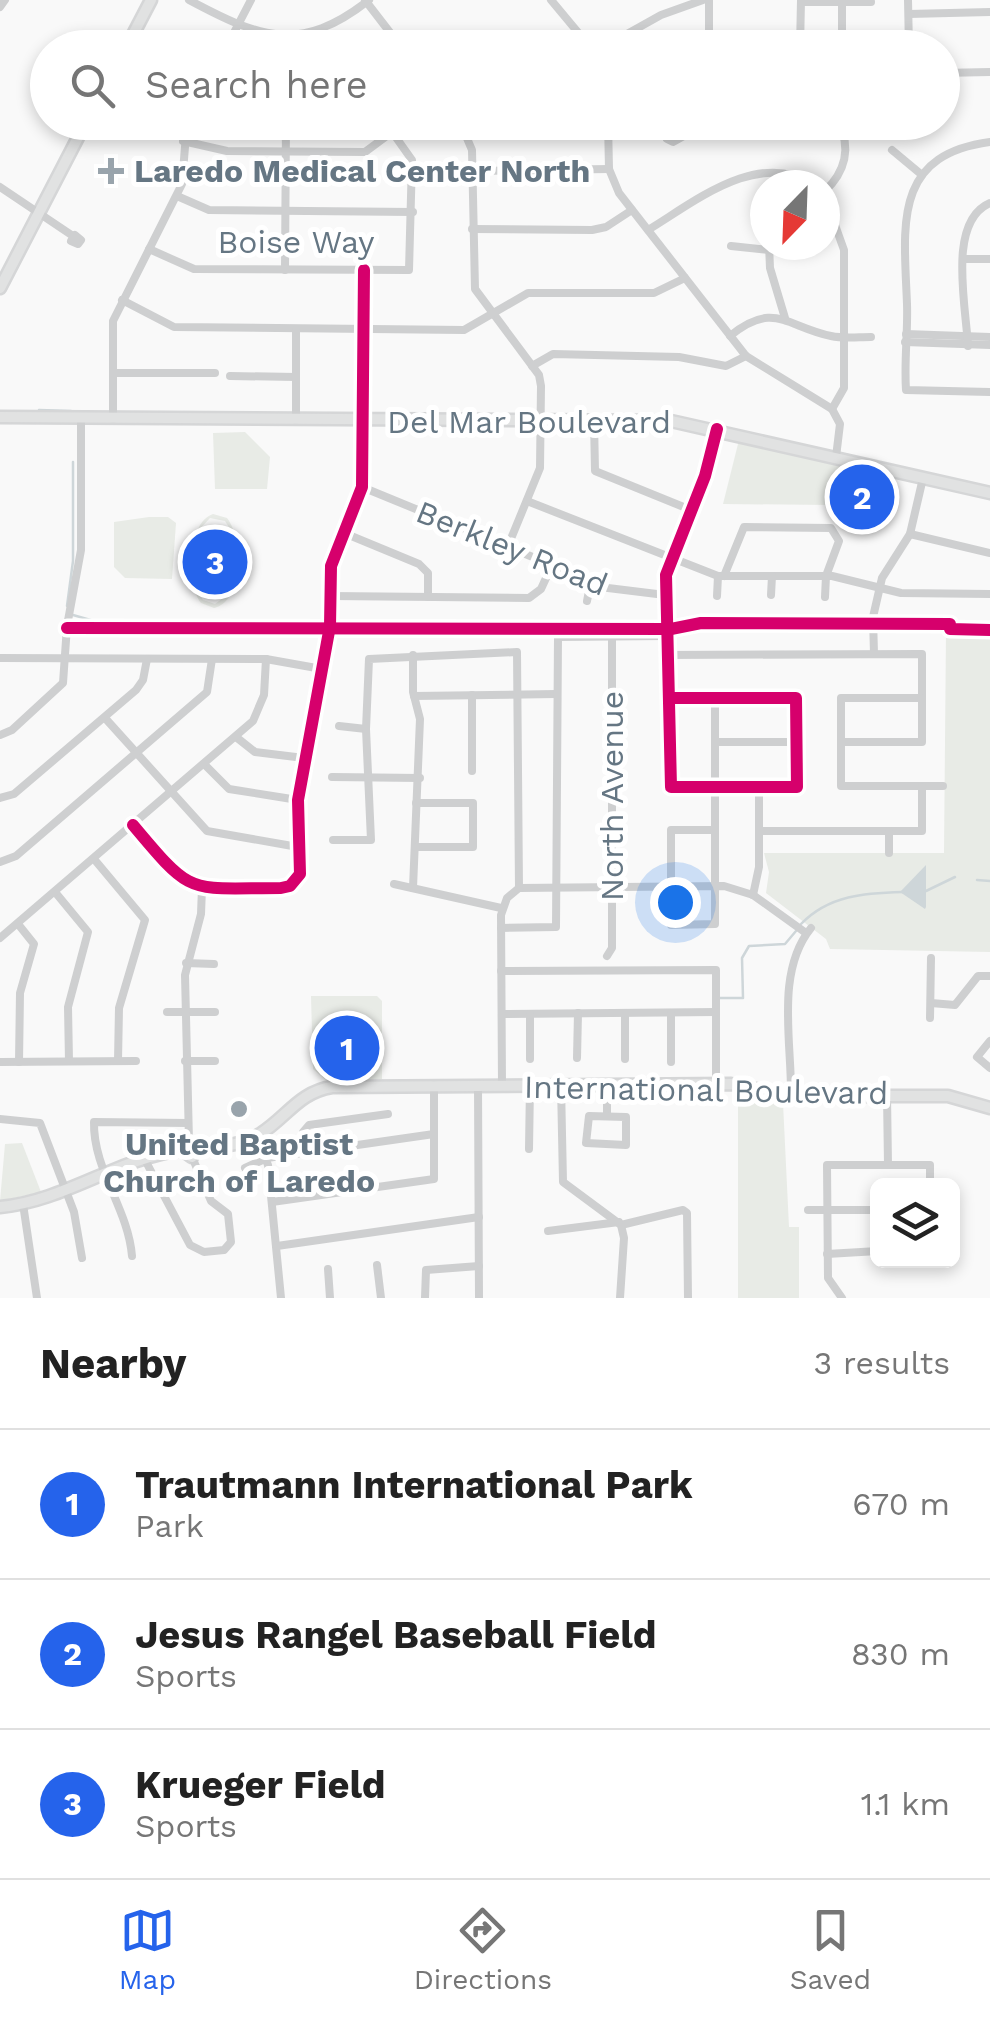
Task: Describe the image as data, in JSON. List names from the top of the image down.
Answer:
{
  "streets": {
    "main road": ["Del Mar Boulevard", "International Boulevard"],
    "street": ["Boise Way", "Berkley Road", "North Avenue"]
  },
  "places": {
    "health": ["Laredo Medical Center North"],
    "other": ["United Baptist Church of Laredo"]
  },
  "north": "bottom left",
  "page": {
    "search": "Search here",
    "pins": ["2", "3", "1"],
    "heading": ["Nearby", "3 results"],
    "list": [
      {
        "mark": "1",
        "name": "Trautmann International Park",
        "note": "Park",
        "value": "670 m"
      },
      {
        "mark": "2",
        "name": "Jesus Rangel Baseball Field",
        "note": "Sports",
        "value": "830 m"
      },
      {
        "mark": "3",
        "name": "Krueger Field",
        "note": "Sports",
        "value": "1.1 km"
      }
    ],
    "nav": ["Map", "Directions", "Saved"]
  }
}
